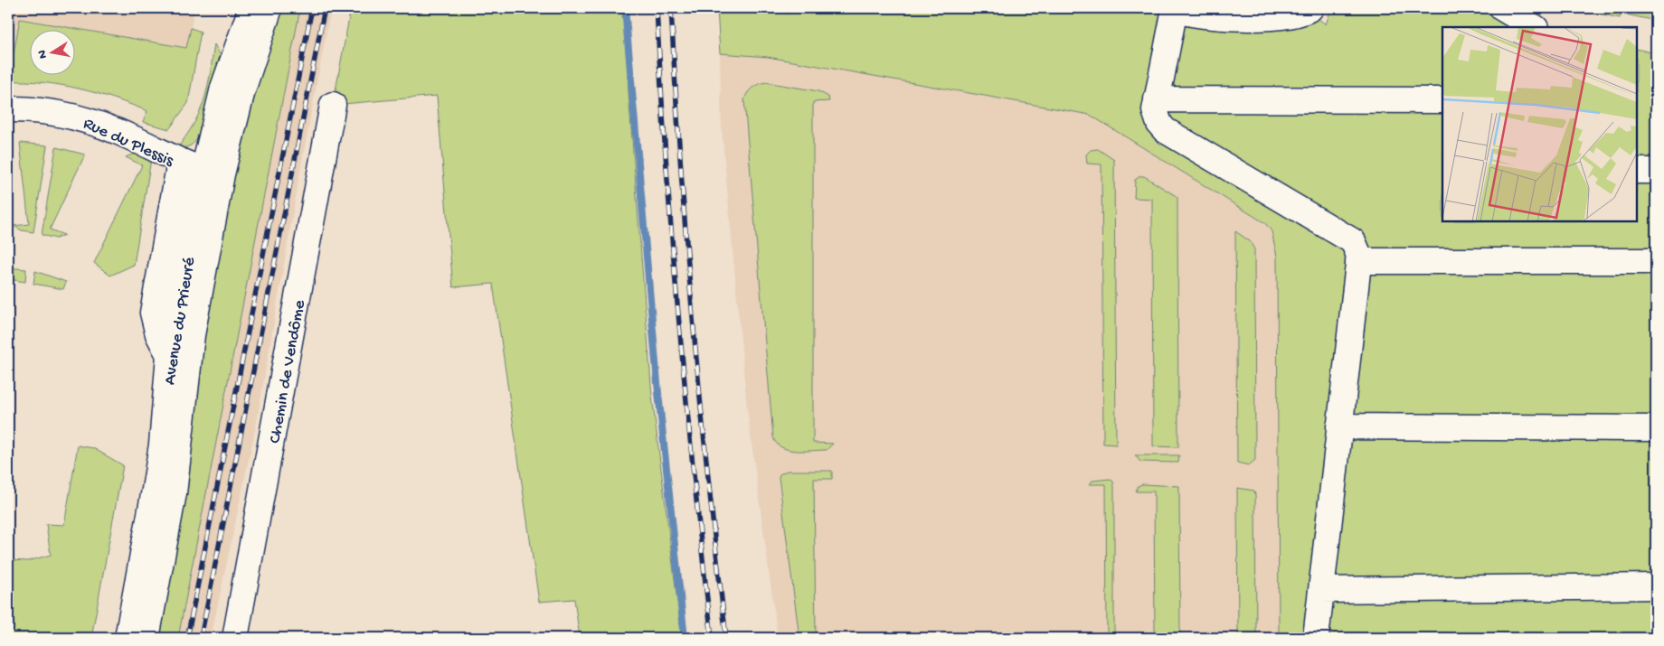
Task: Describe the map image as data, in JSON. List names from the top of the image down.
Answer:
{
  "streets": {
    "street": ["Rue du Plessis", "Avenue du Prieuré", "Chemin de Vendôme"]
  },
  "crossings": [
    ["Rue du Plessis", "Avenue du Prieuré"]
  ],
  "north": "left"
}
